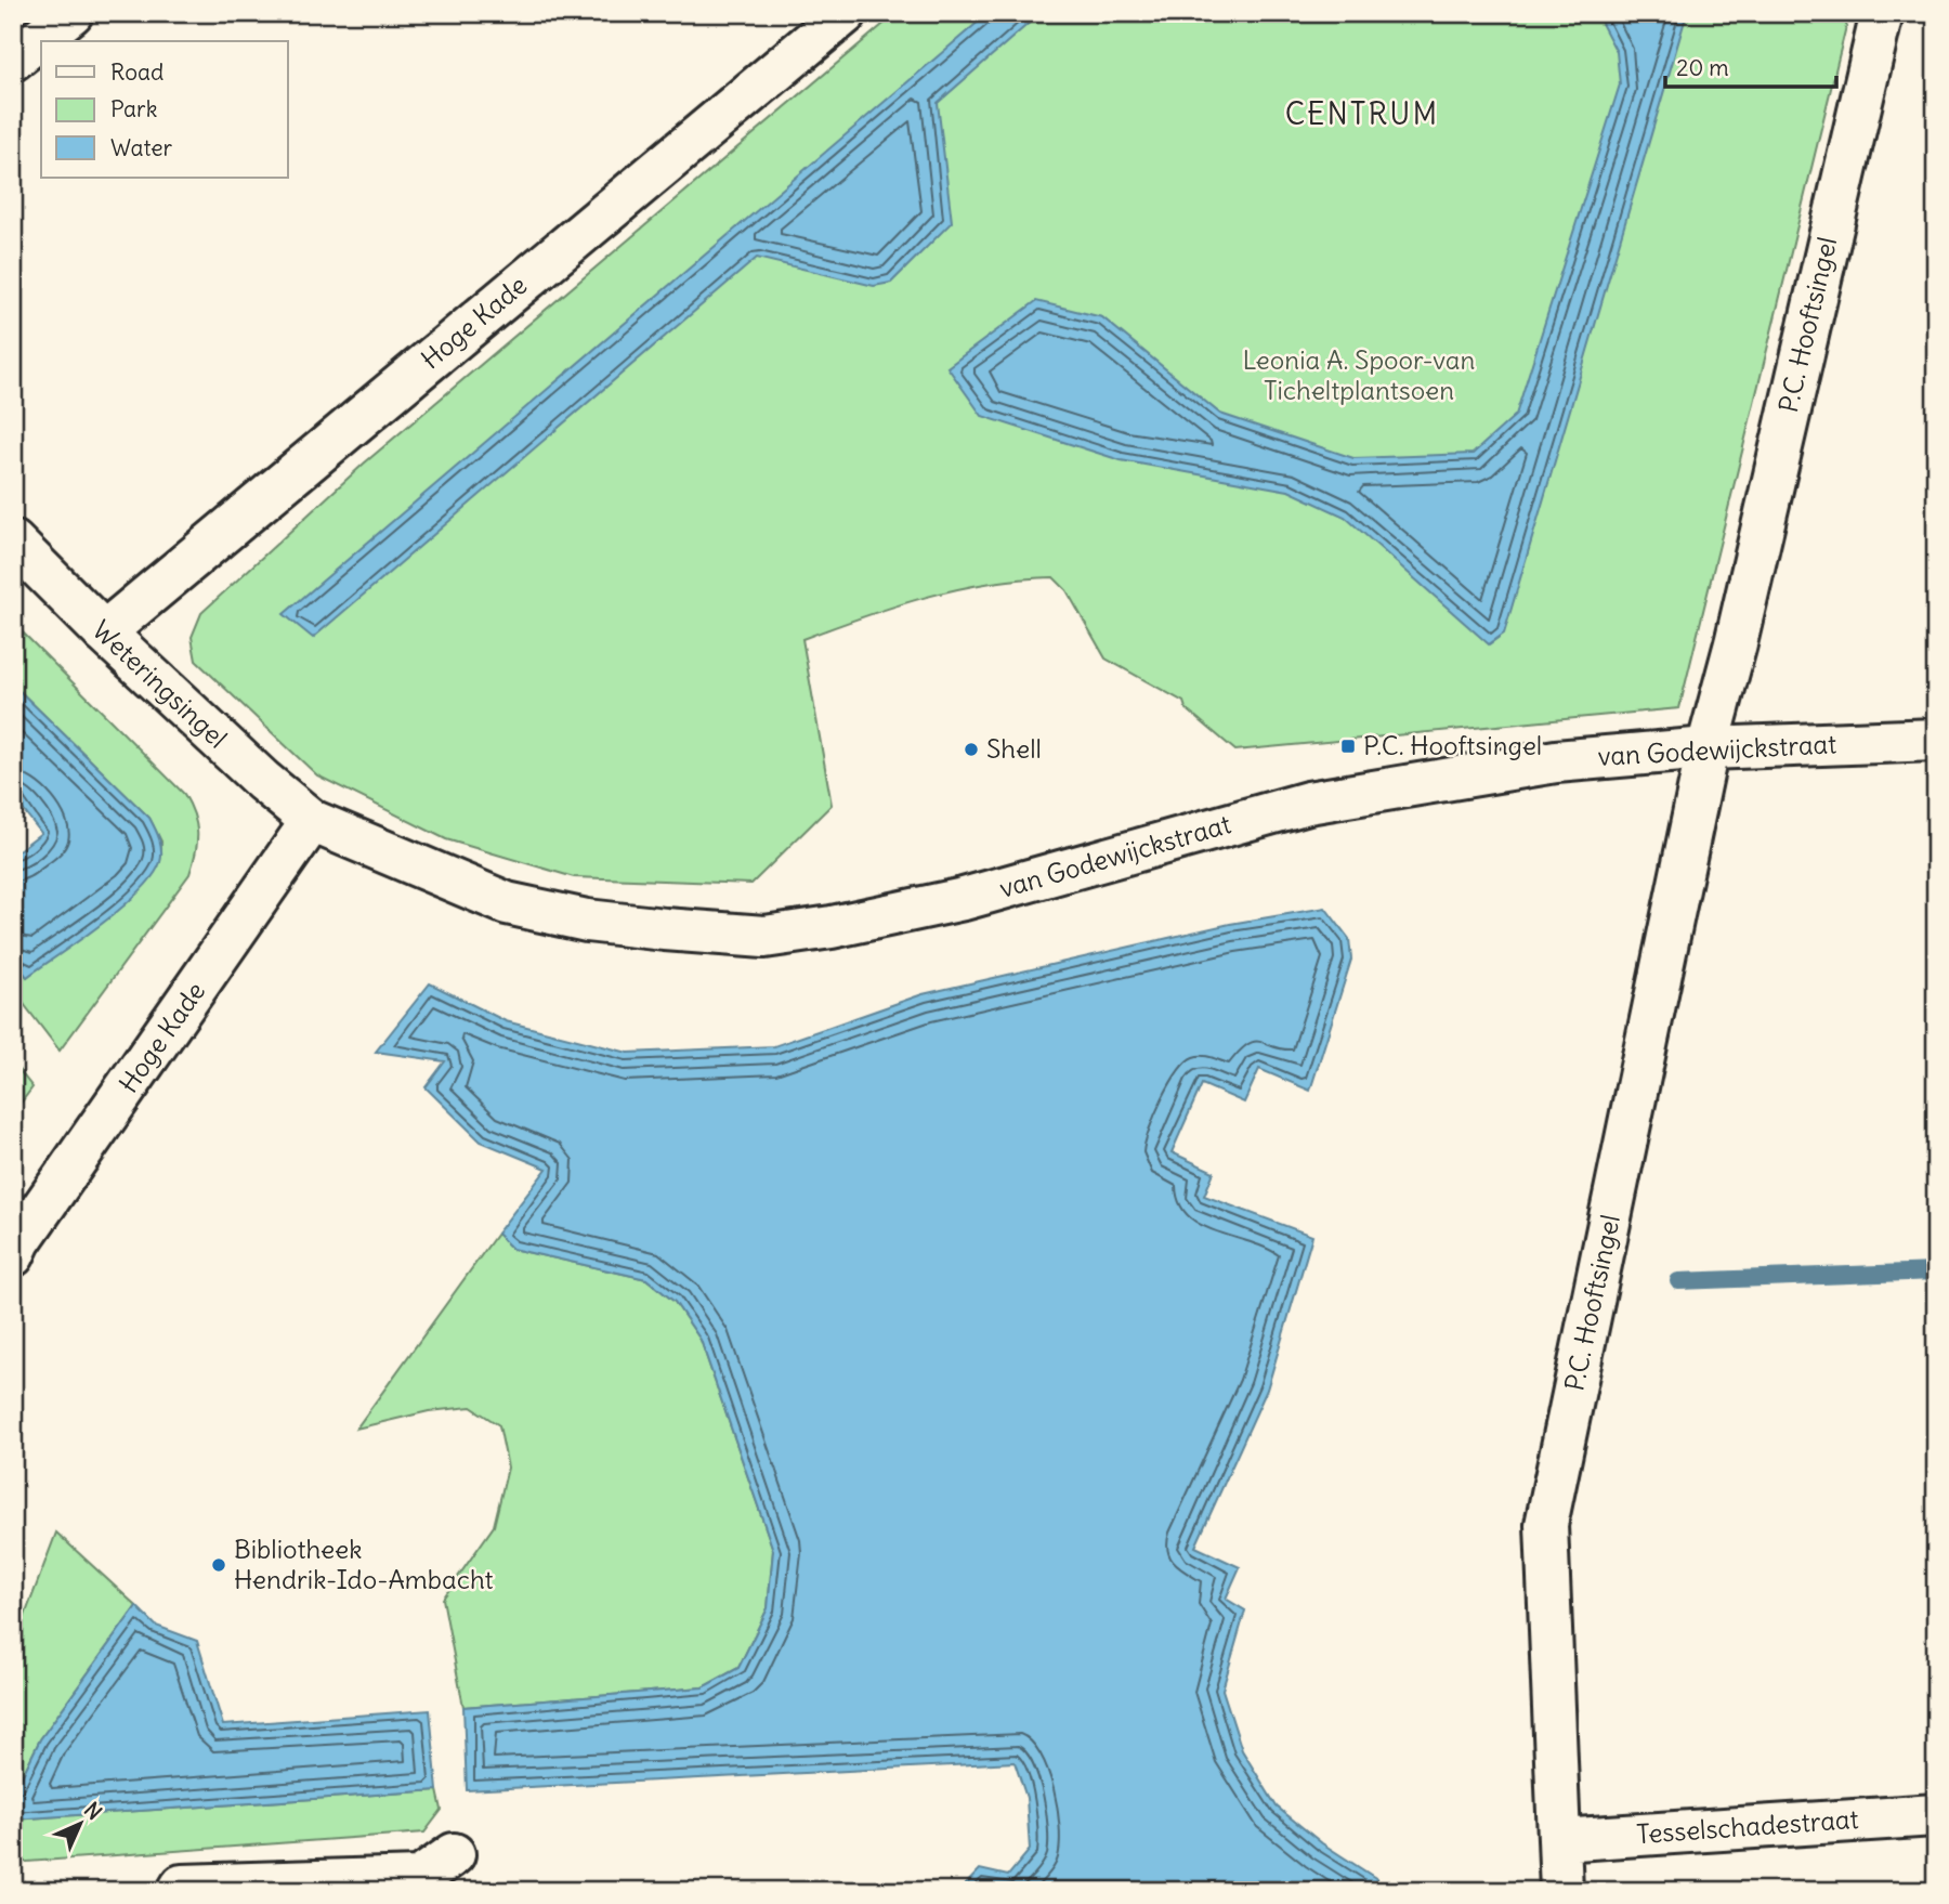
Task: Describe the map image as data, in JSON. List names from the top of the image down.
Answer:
{
  "streets": {
    "street": [
      "Hoge Kade",
      "P.C. Hooftsingel",
      "Weteringsingel",
      "van Godewijckstraat",
      "Tesselschadestraat"
    ]
  },
  "crossings": [
    ["Hoge Kade", "Weteringsingel"],
    ["Hoge Kade", "van Godewijckstraat"],
    ["P.C. Hooftsingel", "van Godewijckstraat"],
    ["P.C. Hooftsingel", "Tesselschadestraat"],
    ["Weteringsingel", "van Godewijckstraat"]
  ],
  "districts": ["CENTRUM"],
  "parks": ["Leonia A. Spoor-van Ticheltplantsoen"],
  "places": {
    "transit": ["P.C. Hooftsingel"],
    "other": ["Shell", "Bibliotheek Hendrik-Ido-Ambacht"]
  },
  "legend": ["Road", "Park", "Water"],
  "scale_bar": "20 m",
  "north": "top right"
}
